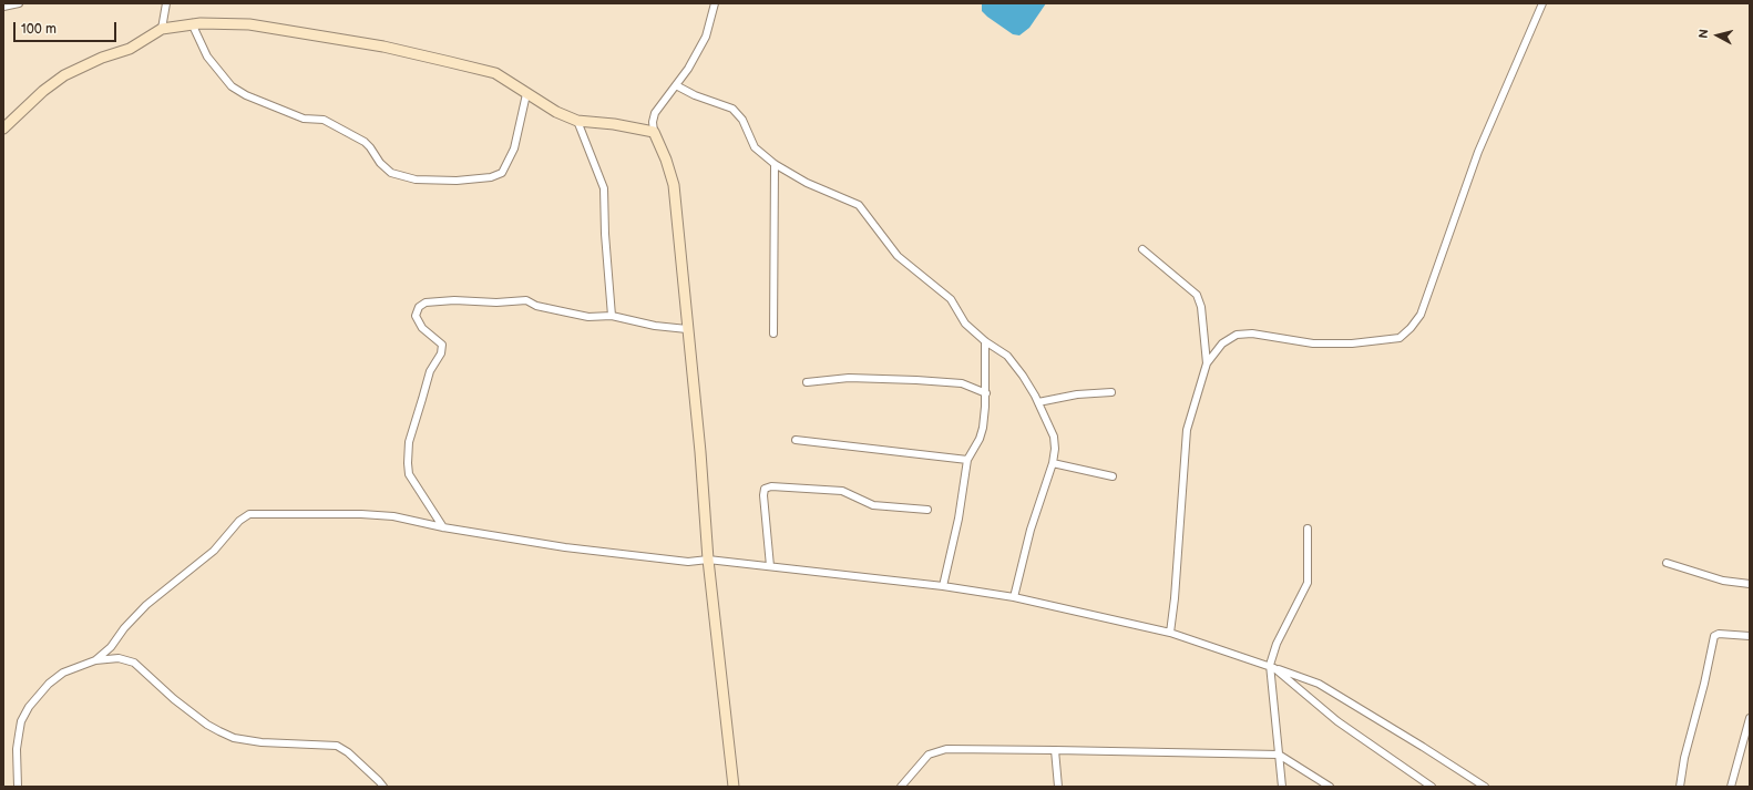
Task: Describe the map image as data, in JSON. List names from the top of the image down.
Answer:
{
  "scale_bar": "100 m",
  "north": "left"
}
